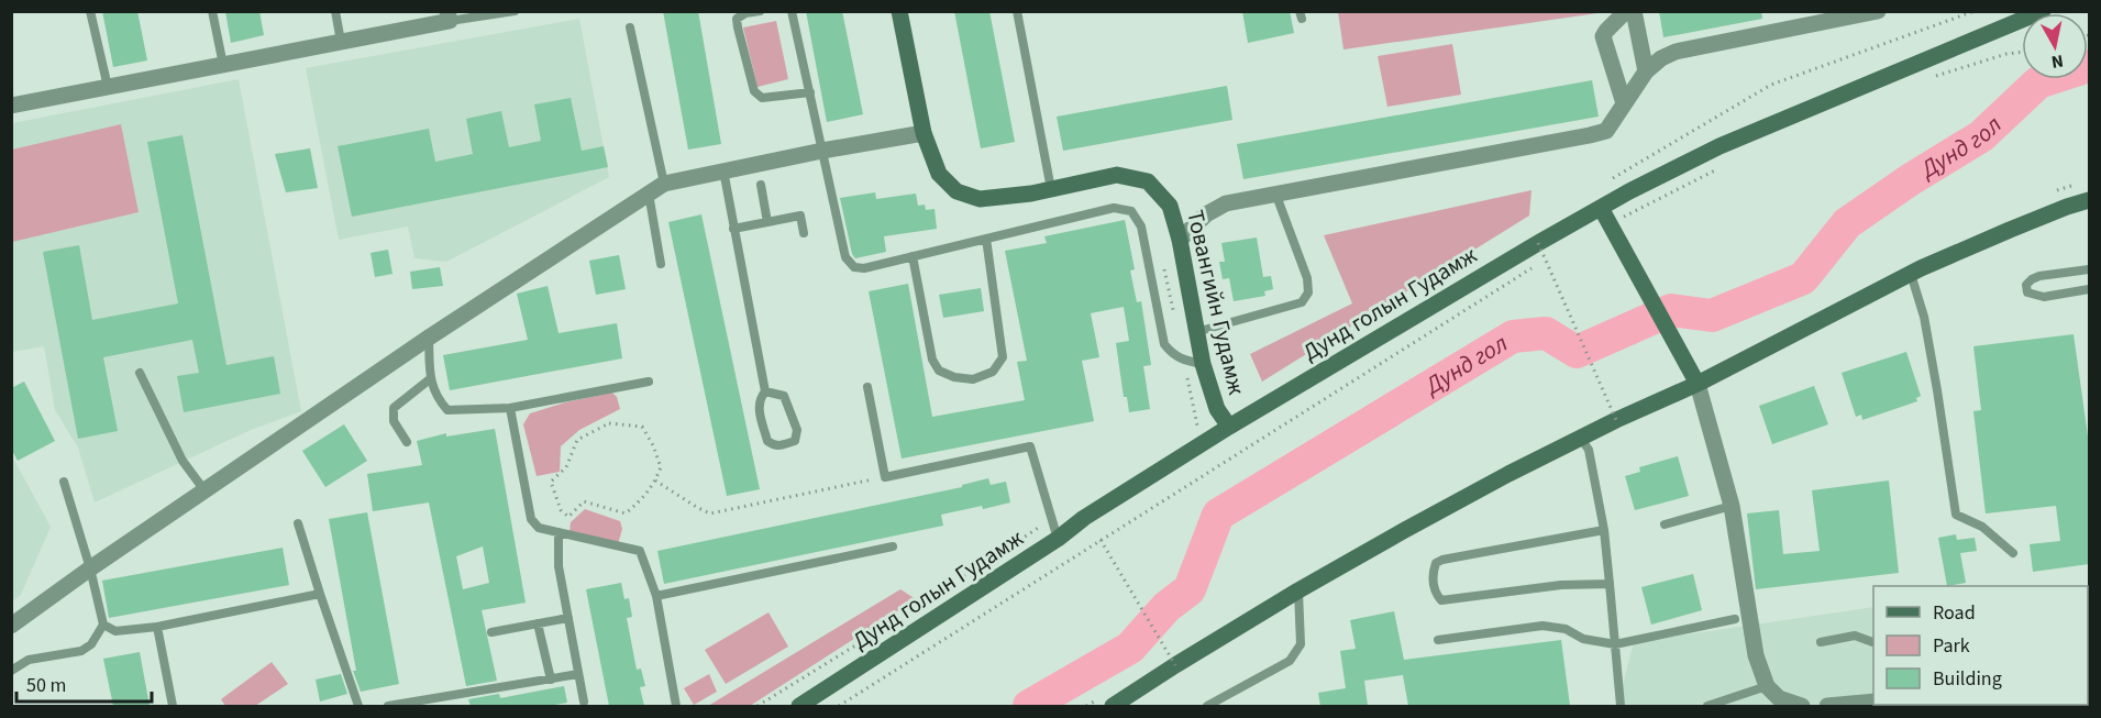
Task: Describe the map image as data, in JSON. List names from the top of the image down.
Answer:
{
  "streets": {
    "street": ["Товангийн Гудамж", "Дунд голын Гудамж"]
  },
  "crossings": [
    ["Товангийн Гудамж", "Дунд голын Гудамж"]
  ],
  "water": ["Дунд гол"],
  "legend": ["Road", "Park", "Building"],
  "scale_bar": "50 m",
  "north": "bottom"
}
